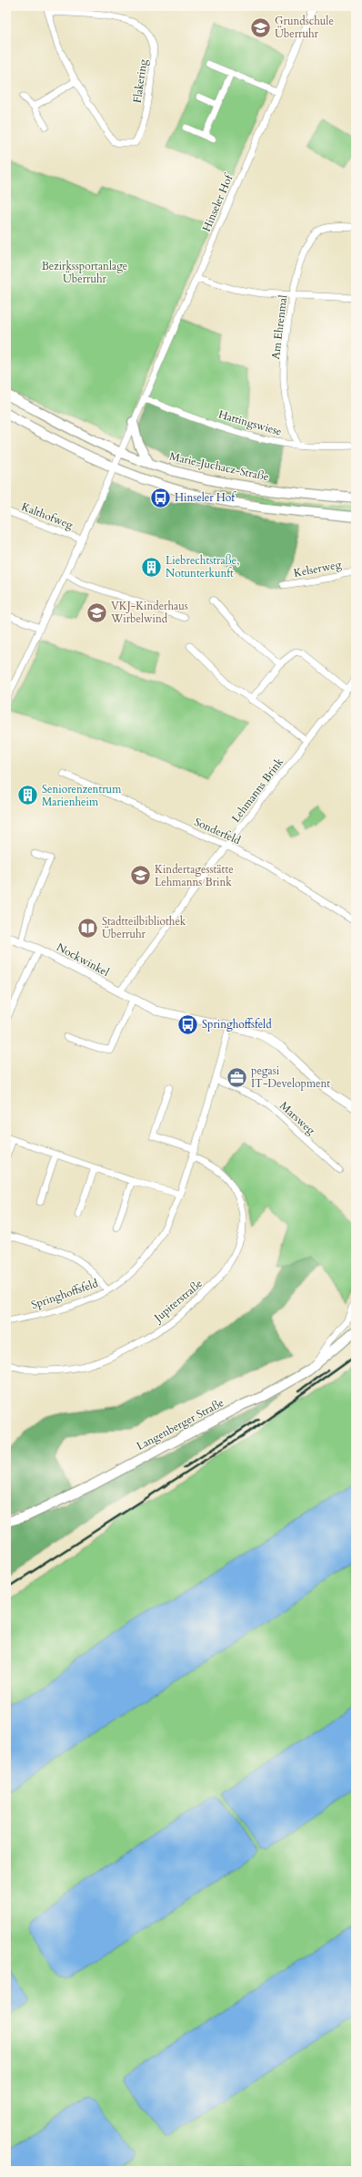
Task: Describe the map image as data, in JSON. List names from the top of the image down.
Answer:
{
  "streets": {
    "main road": ["Marie-Juchacz-Straße", "Langenberger Straße"],
    "street": [
      "Flakering",
      "Hinseler Hof",
      "Am Ehrenmal",
      "Hattingswiese",
      "Kalthofweg",
      "Kelserweg",
      "Lehmanns Brink",
      "Sonderfeld",
      "Nockwinkel",
      "Marsweg",
      "Springhoffsfeld",
      "Jupiterstraße"
    ]
  },
  "crossings": [
    ["Hinseler Hof", "Hattingswiese"],
    ["Hinseler Hof", "Marie-Juchacz-Straße"],
    ["Hinseler Hof", "Kalthofweg"],
    ["Am Ehrenmal", "Hattingswiese"],
    ["Lehmanns Brink", "Sonderfeld"],
    ["Lehmanns Brink", "Nockwinkel"],
    ["Nockwinkel", "Springhoffsfeld"],
    ["Marsweg", "Springhoffsfeld"],
    ["Springhoffsfeld", "Jupiterstraße"]
  ],
  "parks": ["Bezirkssportanlage Überruhr"],
  "places": {
    "school or university": ["Grundschule Überruhr", "VKJ-Kinderhaus Wirbelwind", "Kindertagesstätte Lehmanns Brink"],
    "bus stop": ["Hinseler Hof", "Springhoffsfeld"],
    "building": ["Liebrechtstraße, Notunterkunft", "Seniorenzentrum Marienheim"],
    "library": ["Stadtteilbibliothek Überruhr"],
    "office": ["pegasi IT-Development"]
  }
}
